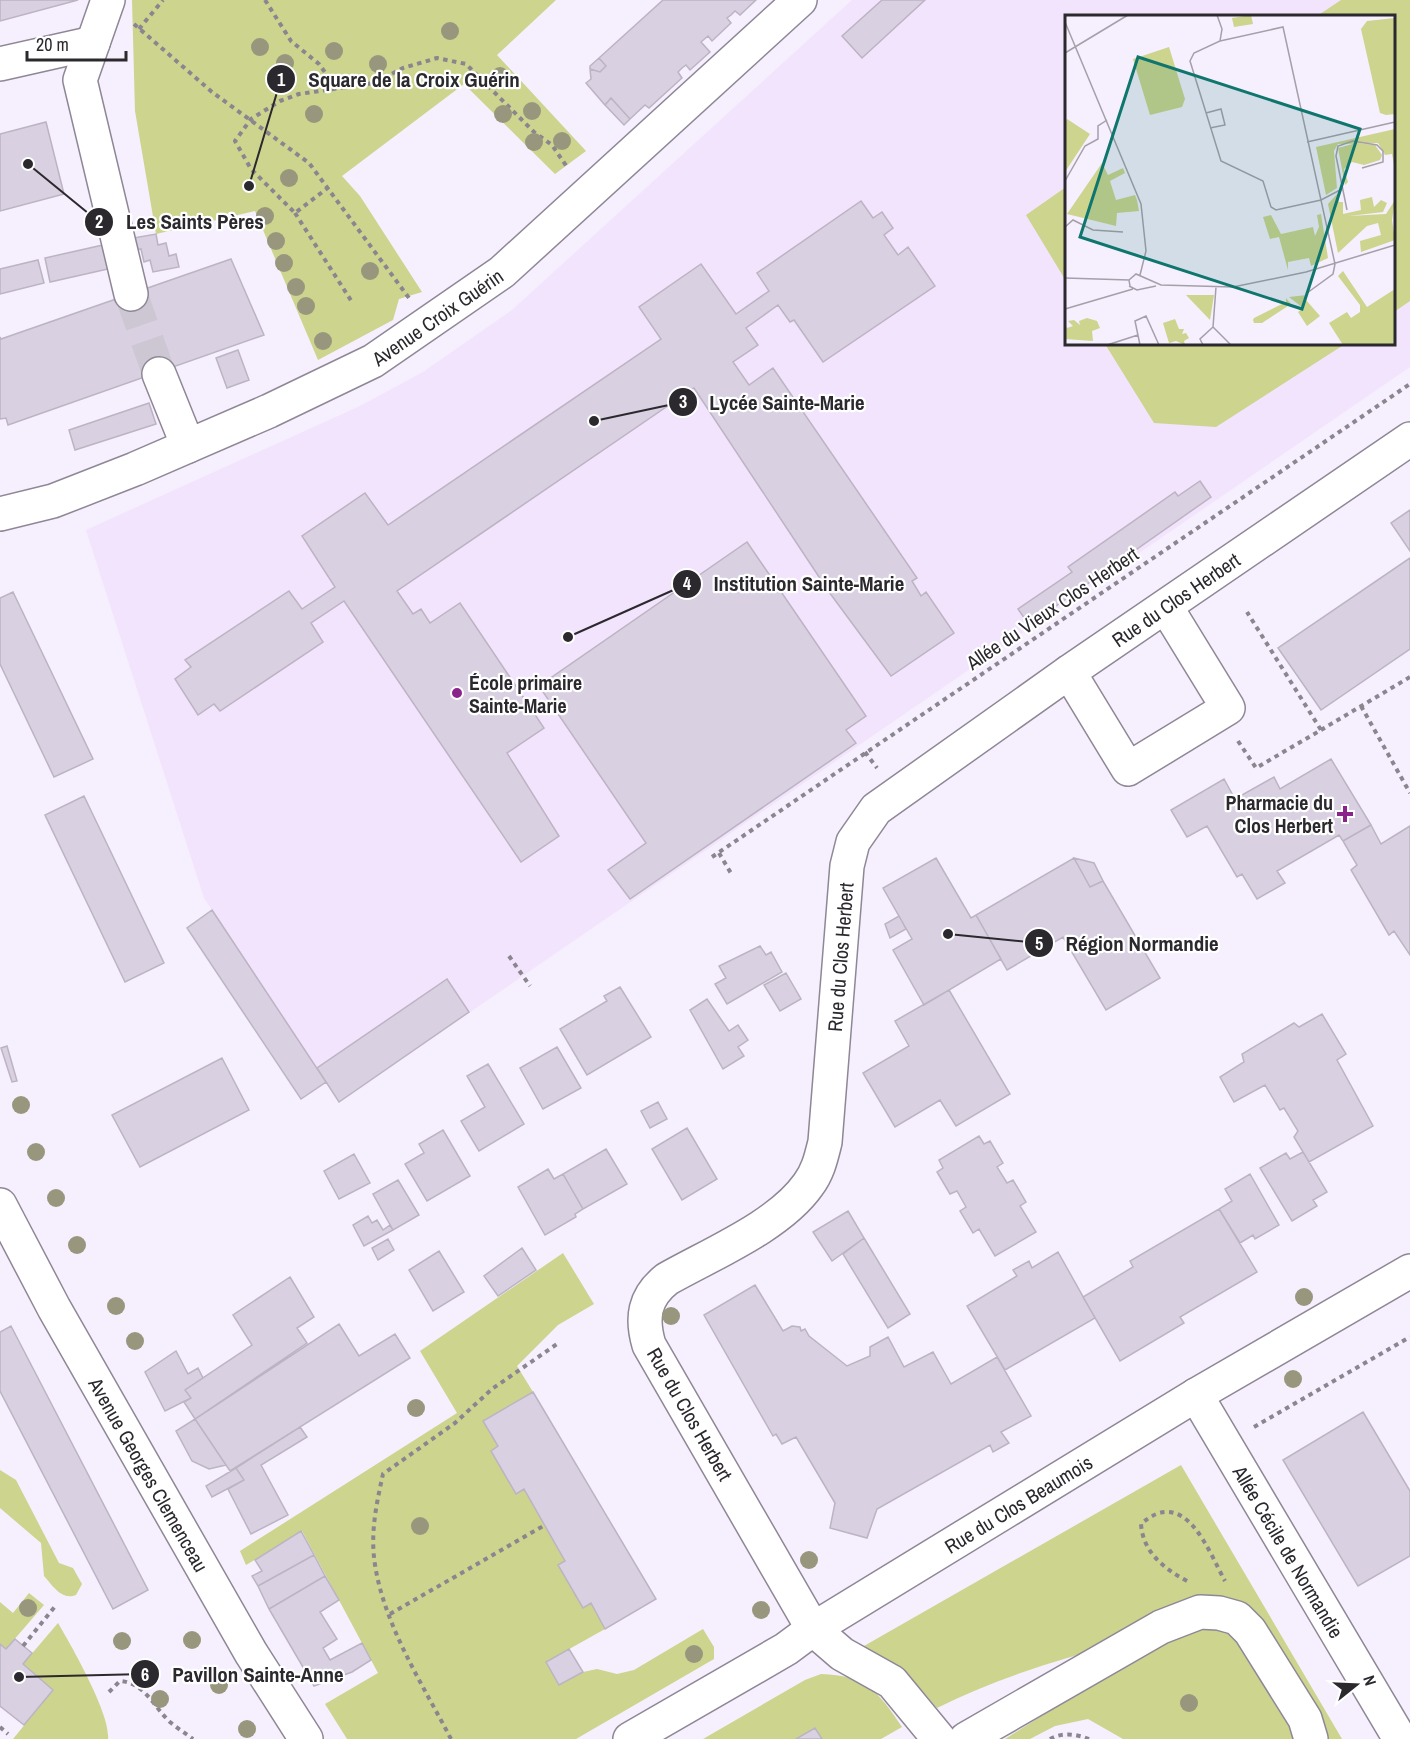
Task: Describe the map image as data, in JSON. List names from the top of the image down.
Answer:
{
  "streets": {
    "street": [
      "Avenue Croix Guérin",
      "Rue du Clos Herbert",
      "Avenue Georges Clemenceau",
      "Rue du Clos Beaumois",
      "Allée Cécile de Normandie"
    ],
    "path": ["Allée du Vieux Clos Herbert"]
  },
  "crossings": [
    ["Rue du Clos Herbert", "Rue du Clos Beaumois"],
    ["Rue du Clos Beaumois", "Allée Cécile de Normandie"]
  ],
  "places": {
    "other": [
      "Les Saints Pères",
      "Square de la Croix Guérin",
      "Lycée Sainte-Marie",
      "Institution Sainte-Marie",
      "École primaire Sainte-Marie",
      "Région Normandie",
      "Pavillon Sainte-Anne"
    ],
    "health": ["Pharmacie du Clos Herbert"]
  },
  "scale_bar": "20 m",
  "north": "right"
}
